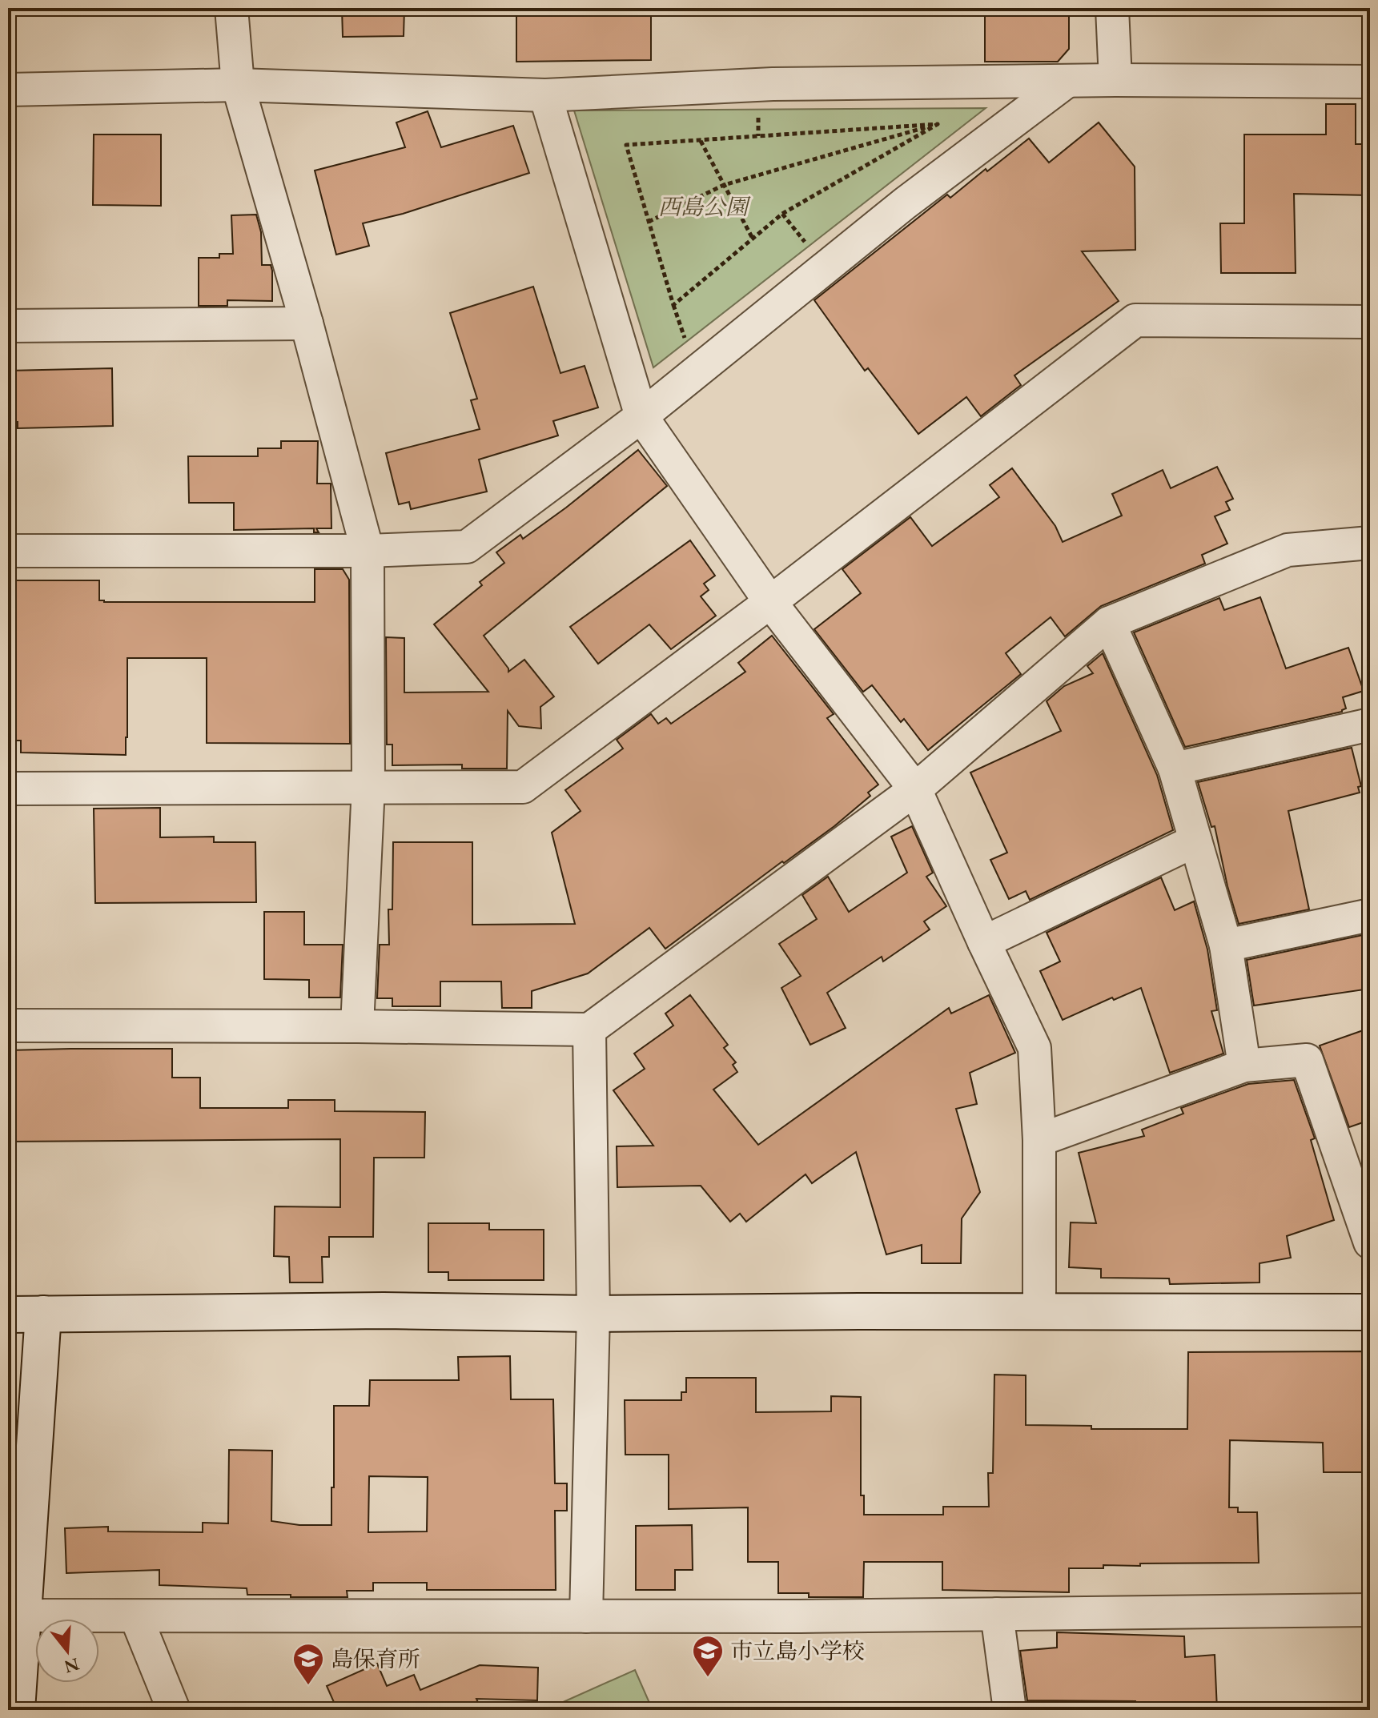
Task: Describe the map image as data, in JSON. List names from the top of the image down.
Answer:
{
  "parks": ["西島公園"],
  "places": {
    "school or university": ["市立島小学校", "島保育所"]
  },
  "north": "bottom"
}
